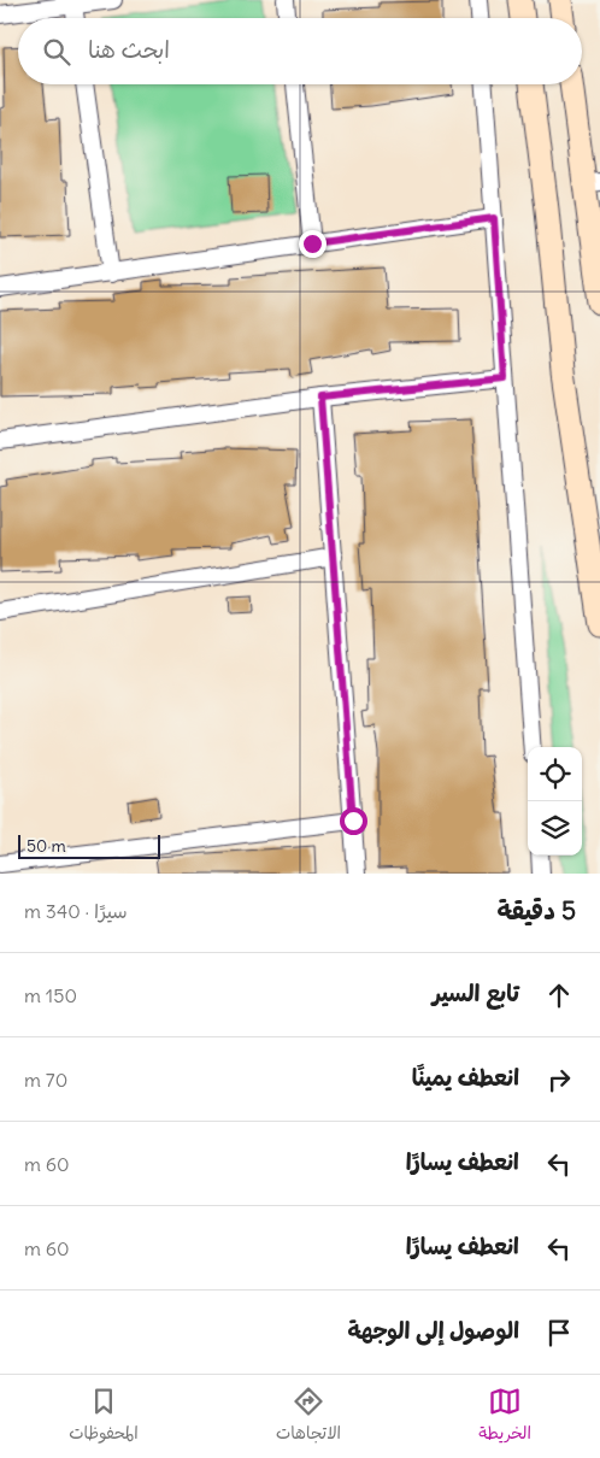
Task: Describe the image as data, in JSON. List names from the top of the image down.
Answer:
{
  "scale_bar": "50 m",
  "page": {
    "search": "ابحث هنا",
    "scale": "50 m",
    "heading": ["5 دقيقة", "سيرًا · 340 m"],
    "list": [
      ["تابع السير", "150 m"],
      ["انعطف يمينًا", "70 m"],
      ["انعطف يسارًا", "60 m"],
      ["انعطف يسارًا", "60 m"],
      "الوصول إلى الوجهة"
    ],
    "nav": ["الخريطة", "الاتجاهات", "المحفوظات"]
  }
}
